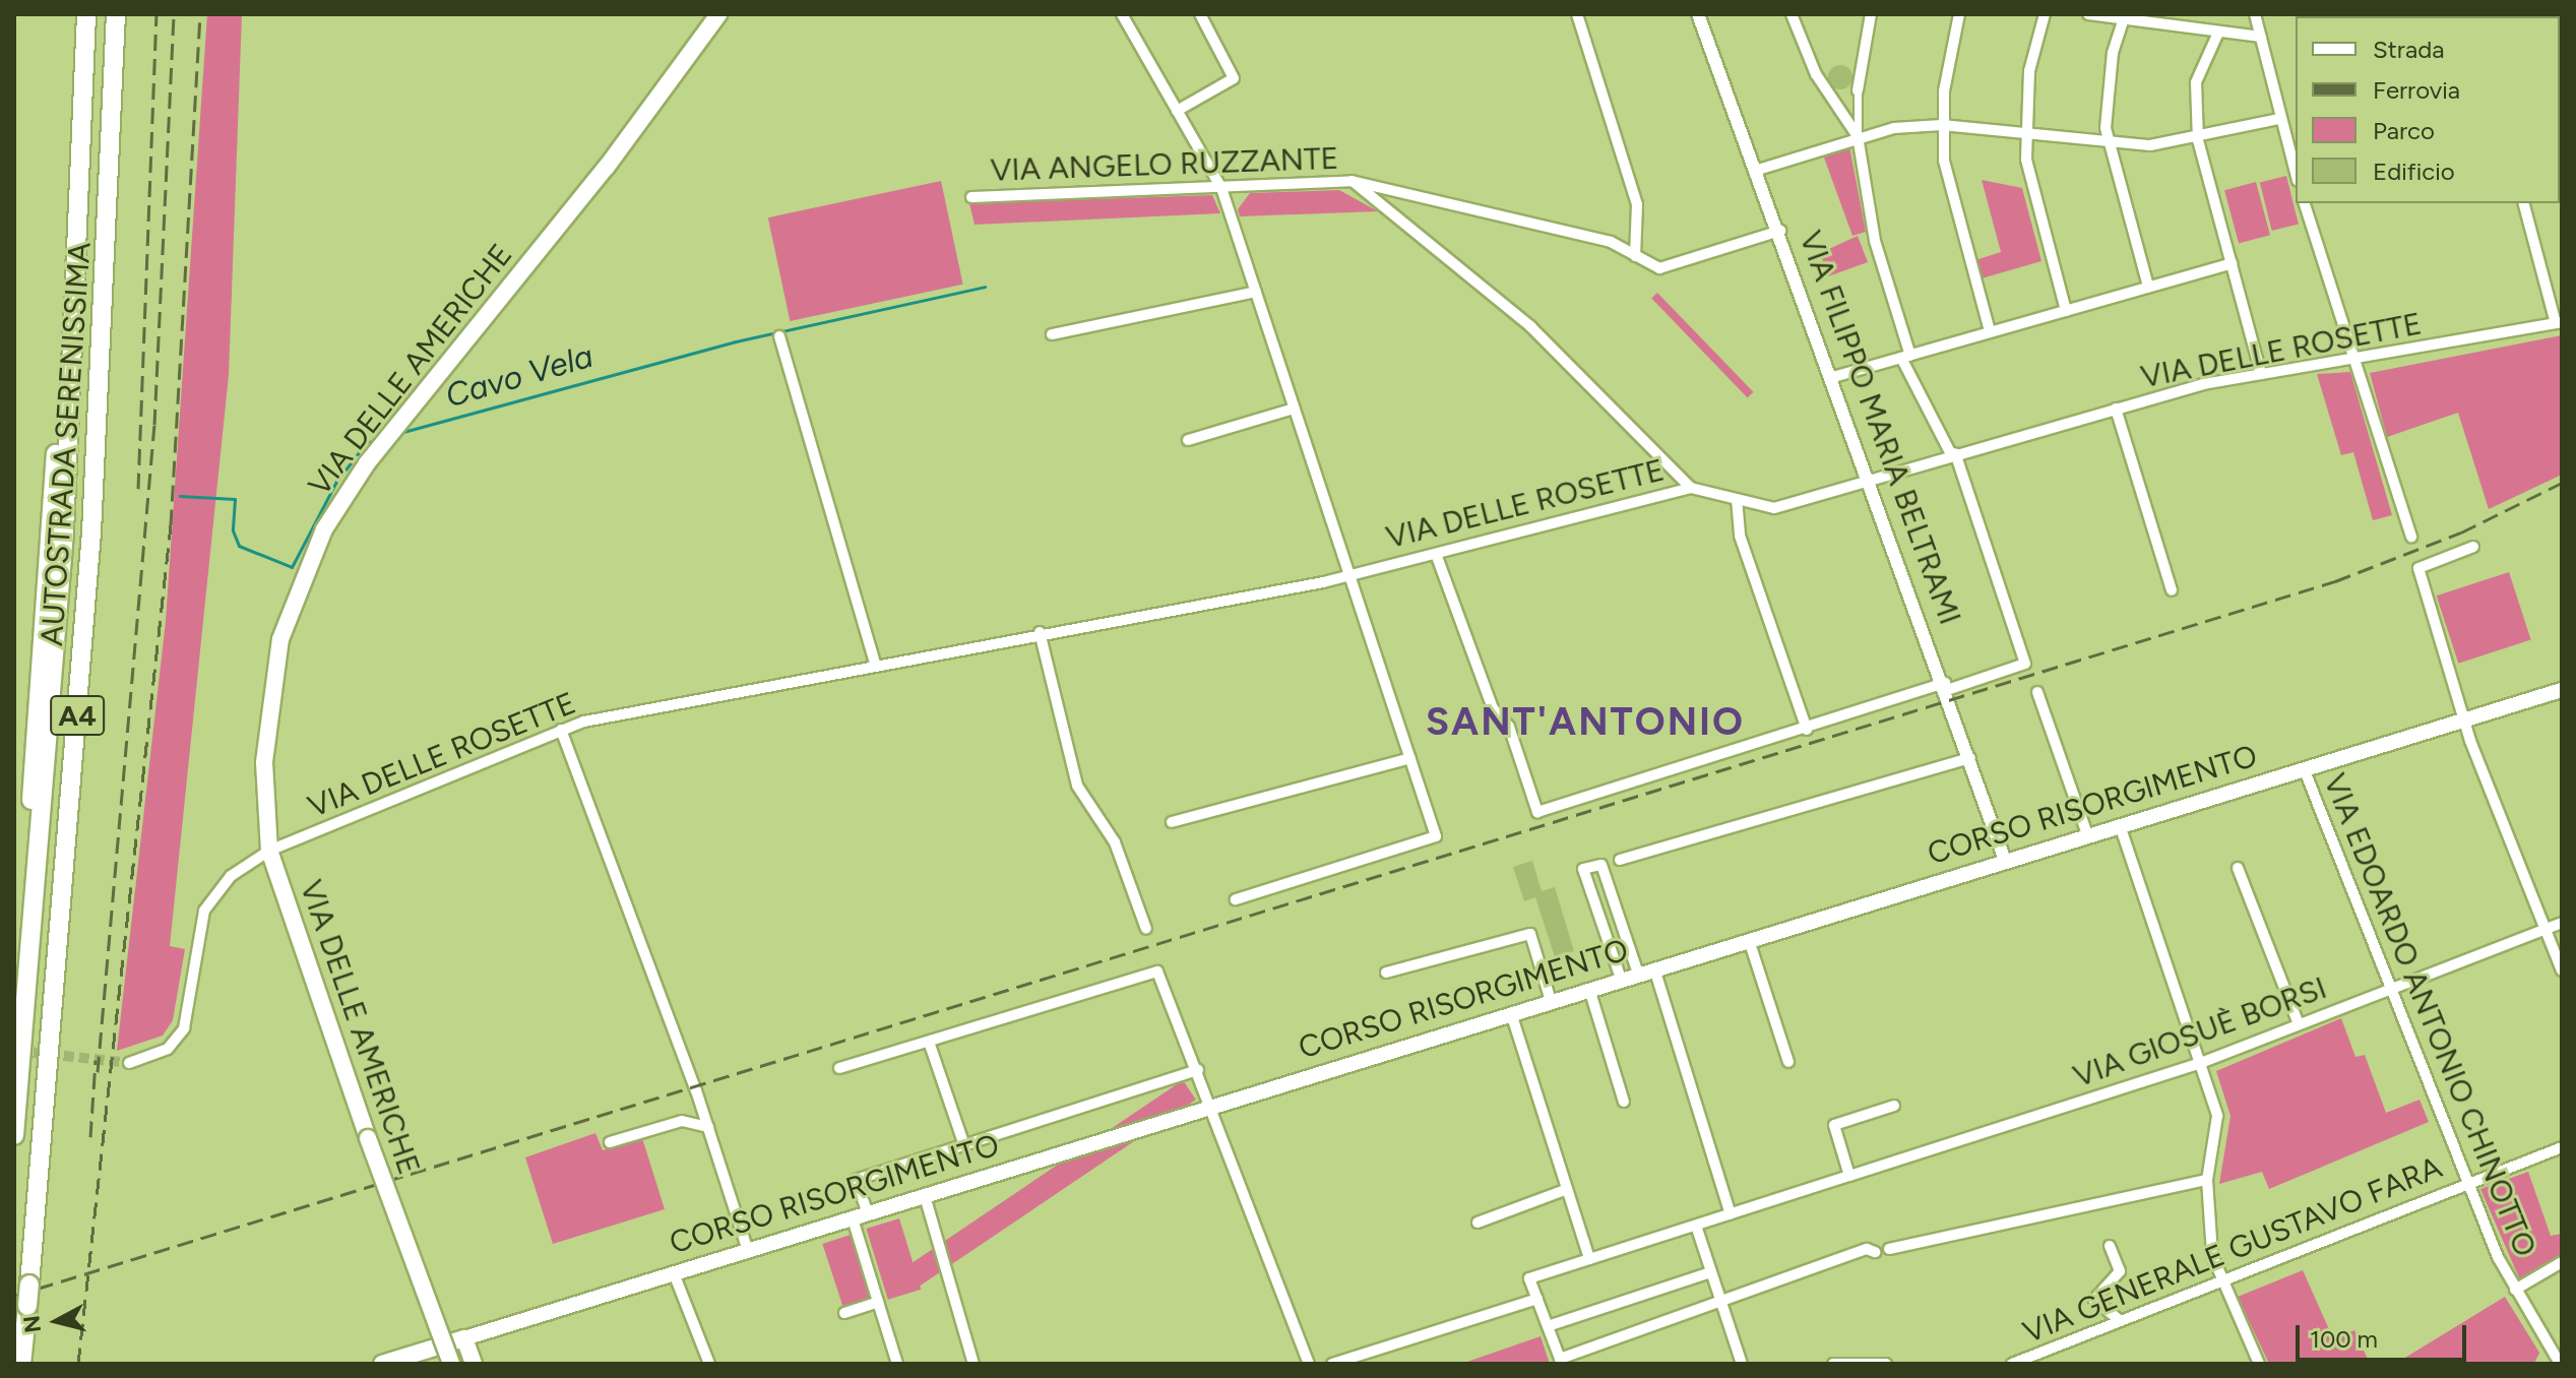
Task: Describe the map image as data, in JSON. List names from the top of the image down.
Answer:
{
  "streets": {
    "highway": ["AUTOSTRADA SERENISSIMA", "A4"],
    "main road": ["VIA DELLE AMERICHE", "CORSO RISORGIMENTO"],
    "street": [
      "VIA ANGELO RUZZANTE",
      "VIA DELLE ROSETTE",
      "VIA FILIPPO MARIA BELTRAMI",
      "VIA EDOARDO ANTONIO CHINOTTO",
      "VIA GIOSUÈ BORSI",
      "VIA GENERALE GUSTAVO FARA"
    ]
  },
  "crossings": [
    ["VIA ANGELO RUZZANTE", "VIA FILIPPO MARIA BELTRAMI"],
    ["VIA DELLE ROSETTE", "VIA DELLE AMERICHE"],
    ["VIA DELLE ROSETTE", "VIA FILIPPO MARIA BELTRAMI"],
    ["VIA FILIPPO MARIA BELTRAMI", "CORSO RISORGIMENTO"],
    ["CORSO RISORGIMENTO", "VIA EDOARDO ANTONIO CHINOTTO"],
    ["VIA EDOARDO ANTONIO CHINOTTO", "VIA GIOSUÈ BORSI"],
    ["VIA EDOARDO ANTONIO CHINOTTO", "VIA GENERALE GUSTAVO FARA"]
  ],
  "districts": ["SANT'ANTONIO"],
  "water": ["Cavo Vela"],
  "legend": [
    "Strada",
    "Ferrovia",
    "Parco",
    "Edificio"
  ],
  "scale_bar": "100 m",
  "north": "left"
}
